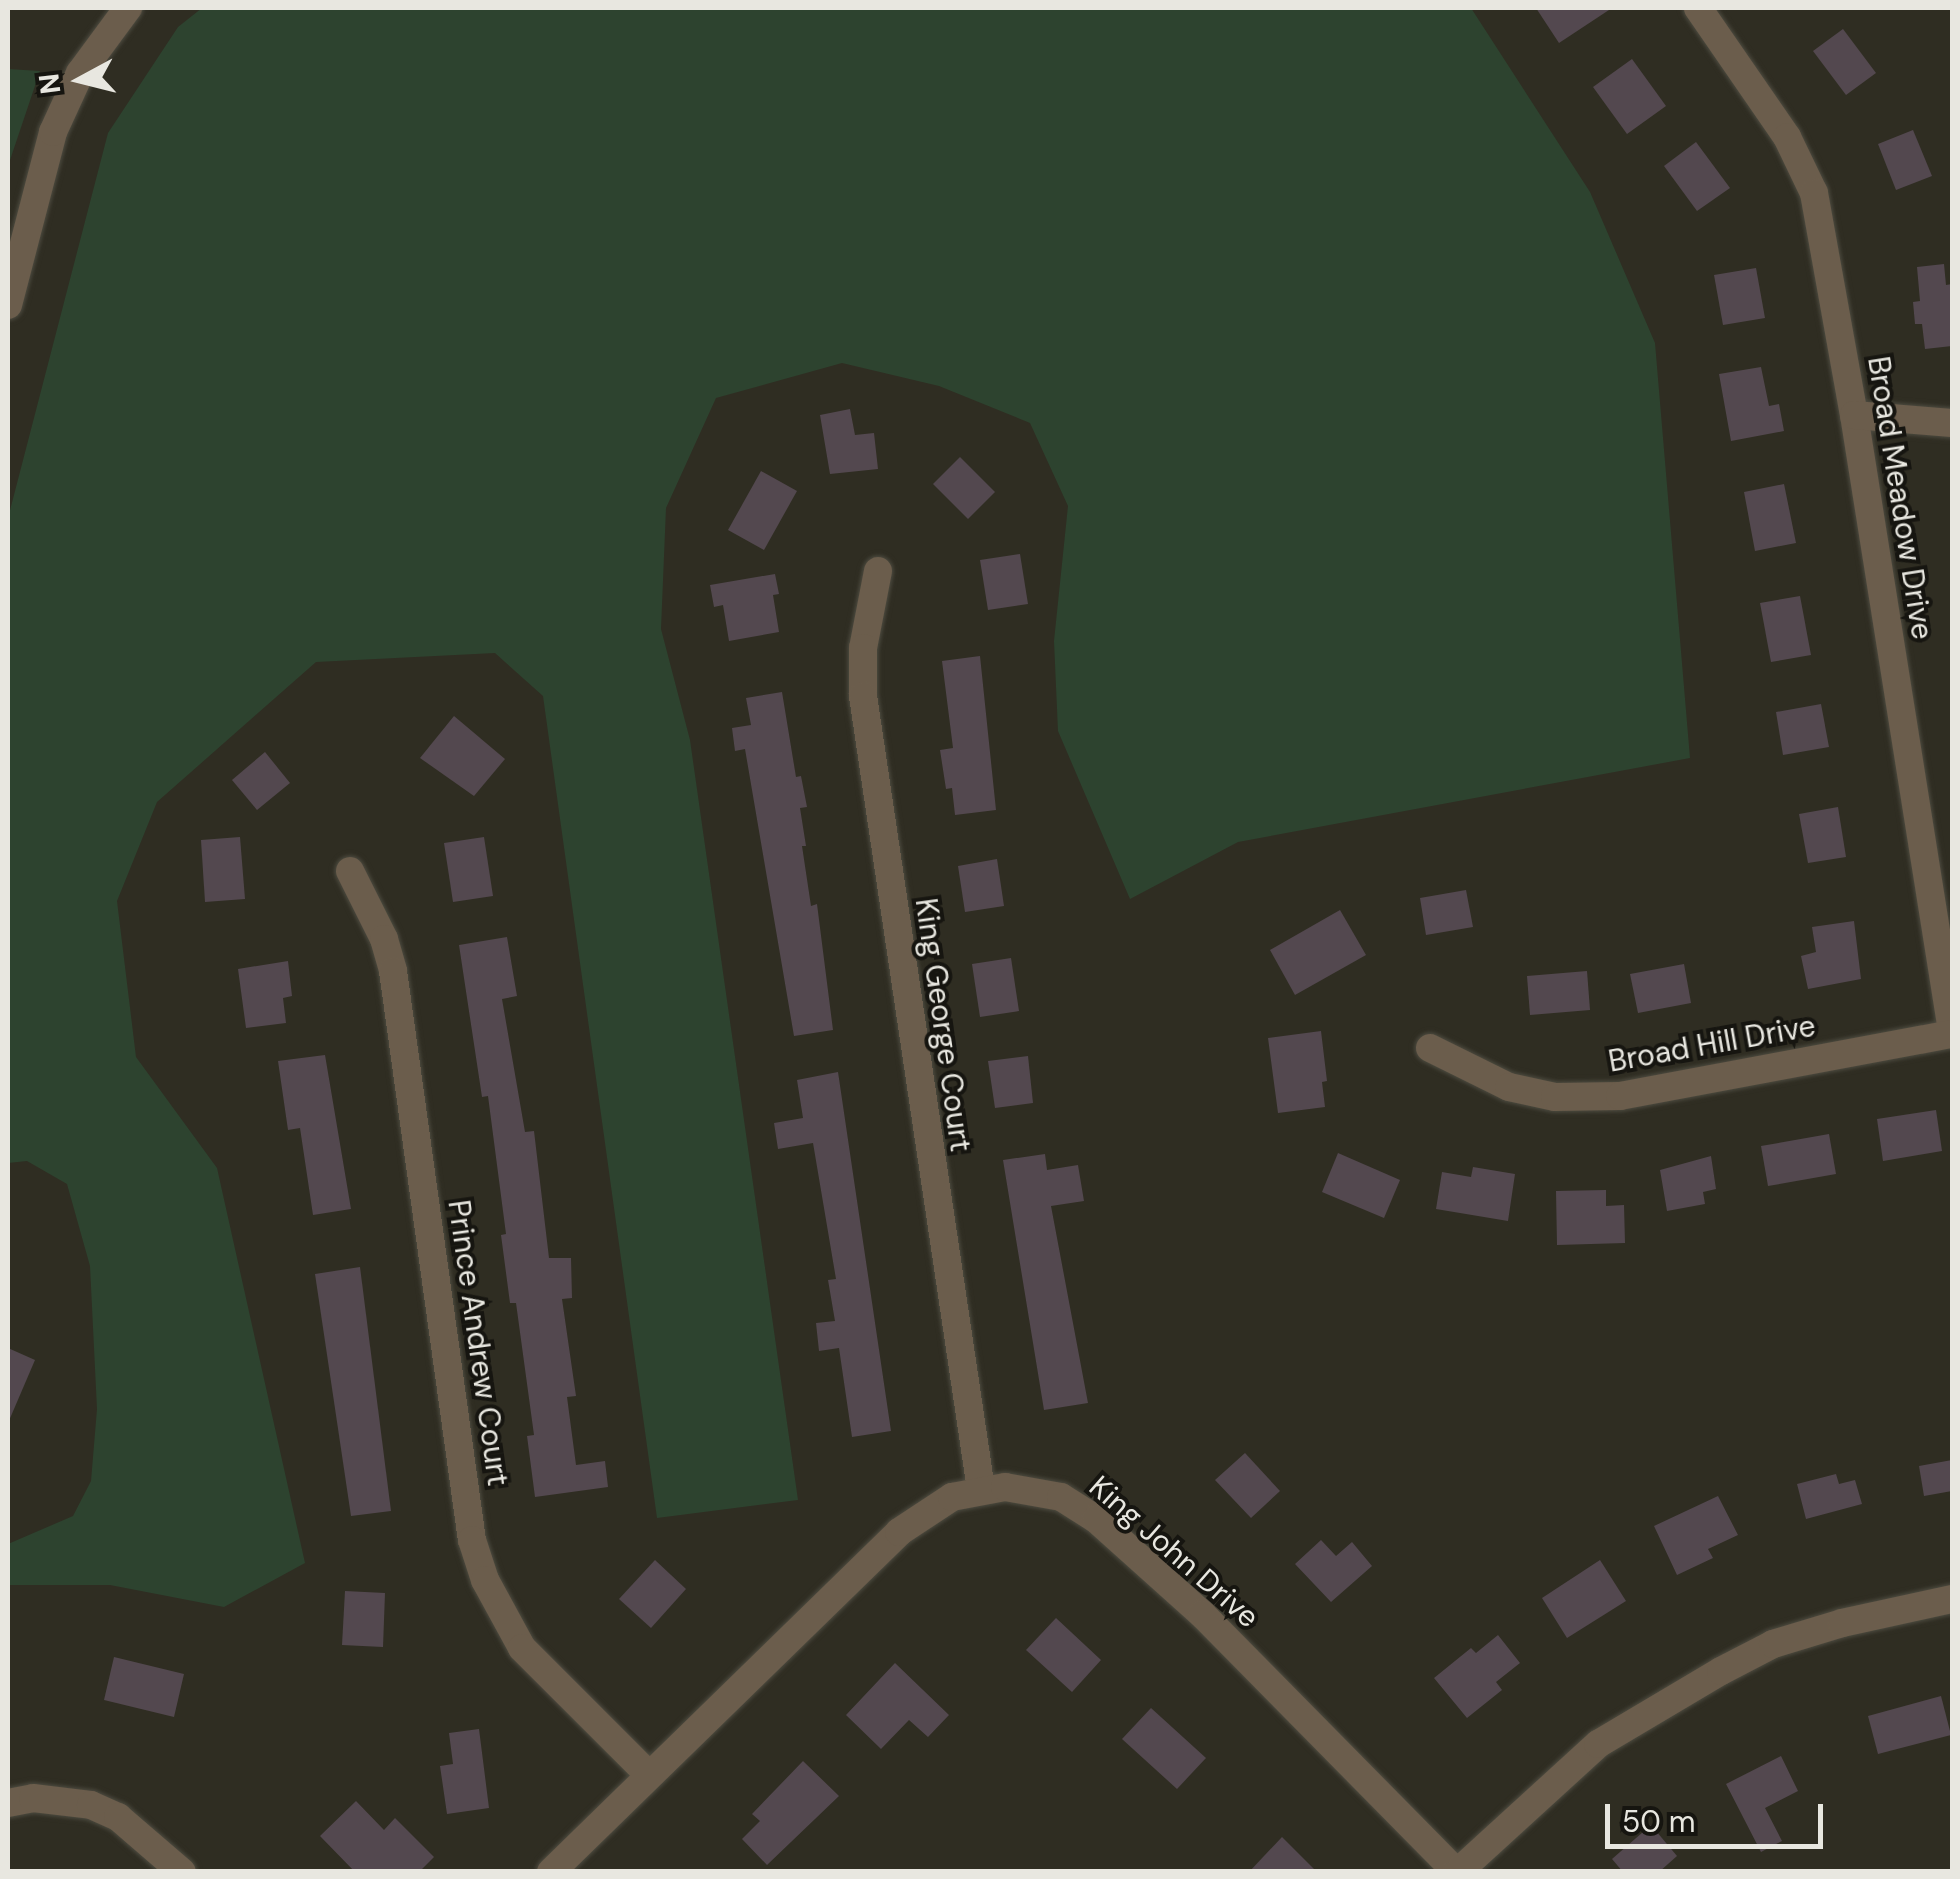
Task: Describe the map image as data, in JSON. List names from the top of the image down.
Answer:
{
  "streets": {
    "street": [
      "Broad Meadow Drive",
      "King George Court",
      "Broad Hill Drive",
      "Prince Andrew Court",
      "King John Drive"
    ]
  },
  "crossings": [
    ["Broad Meadow Drive", "Broad Hill Drive"],
    ["King George Court", "King John Drive"],
    ["Prince Andrew Court", "King John Drive"]
  ],
  "scale_bar": "50 m",
  "north": "left"
}
